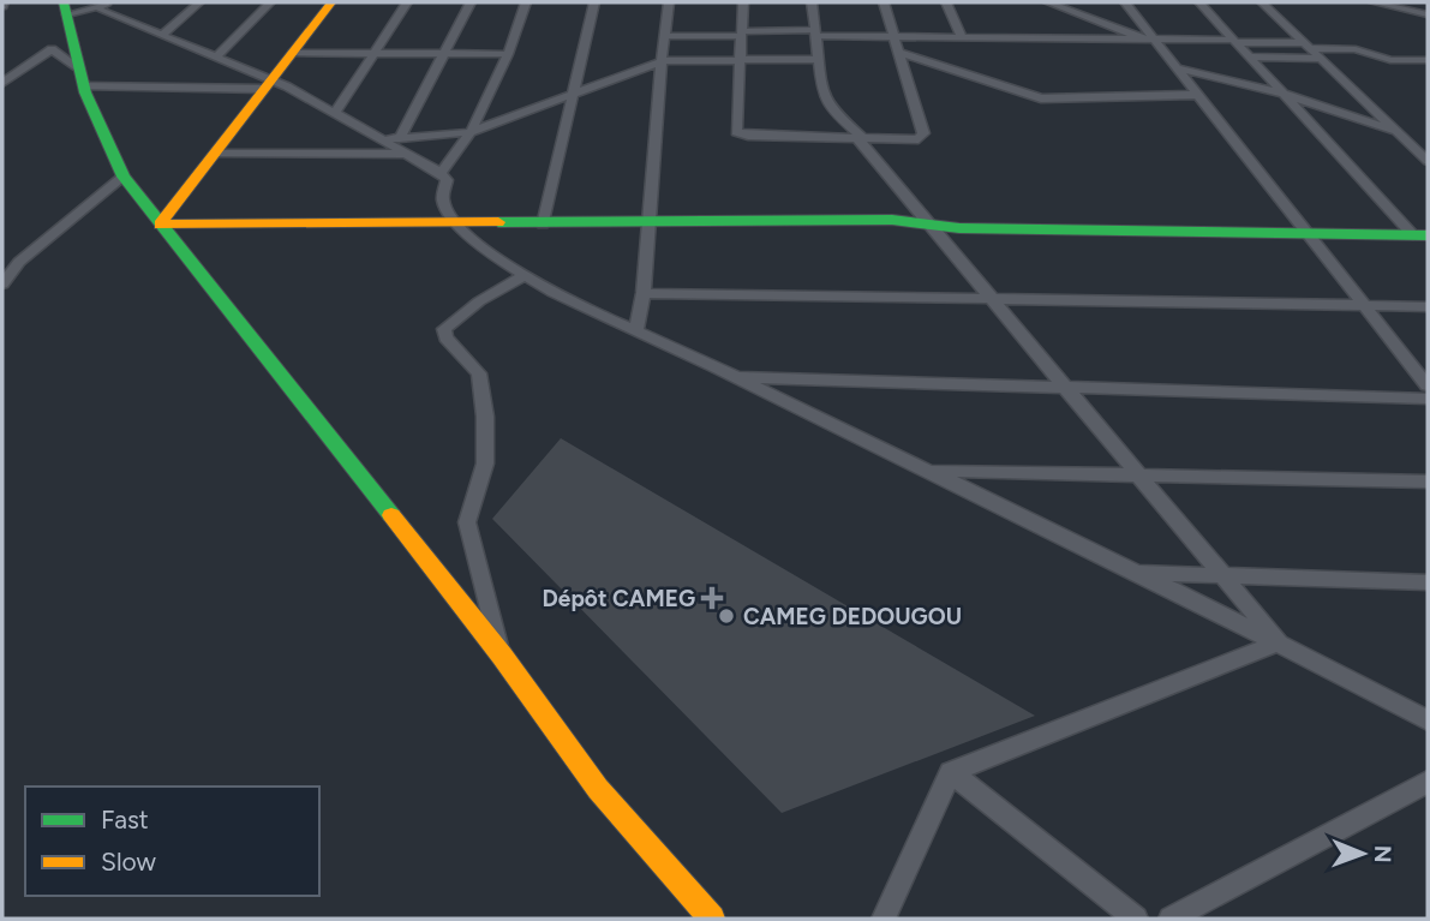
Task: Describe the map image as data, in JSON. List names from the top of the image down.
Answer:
{
  "places": {
    "health": ["Dépôt CAMEG"],
    "other": ["CAMEG DEDOUGOU"]
  },
  "legend": ["Fast", "Slow"],
  "north": "right"
}
